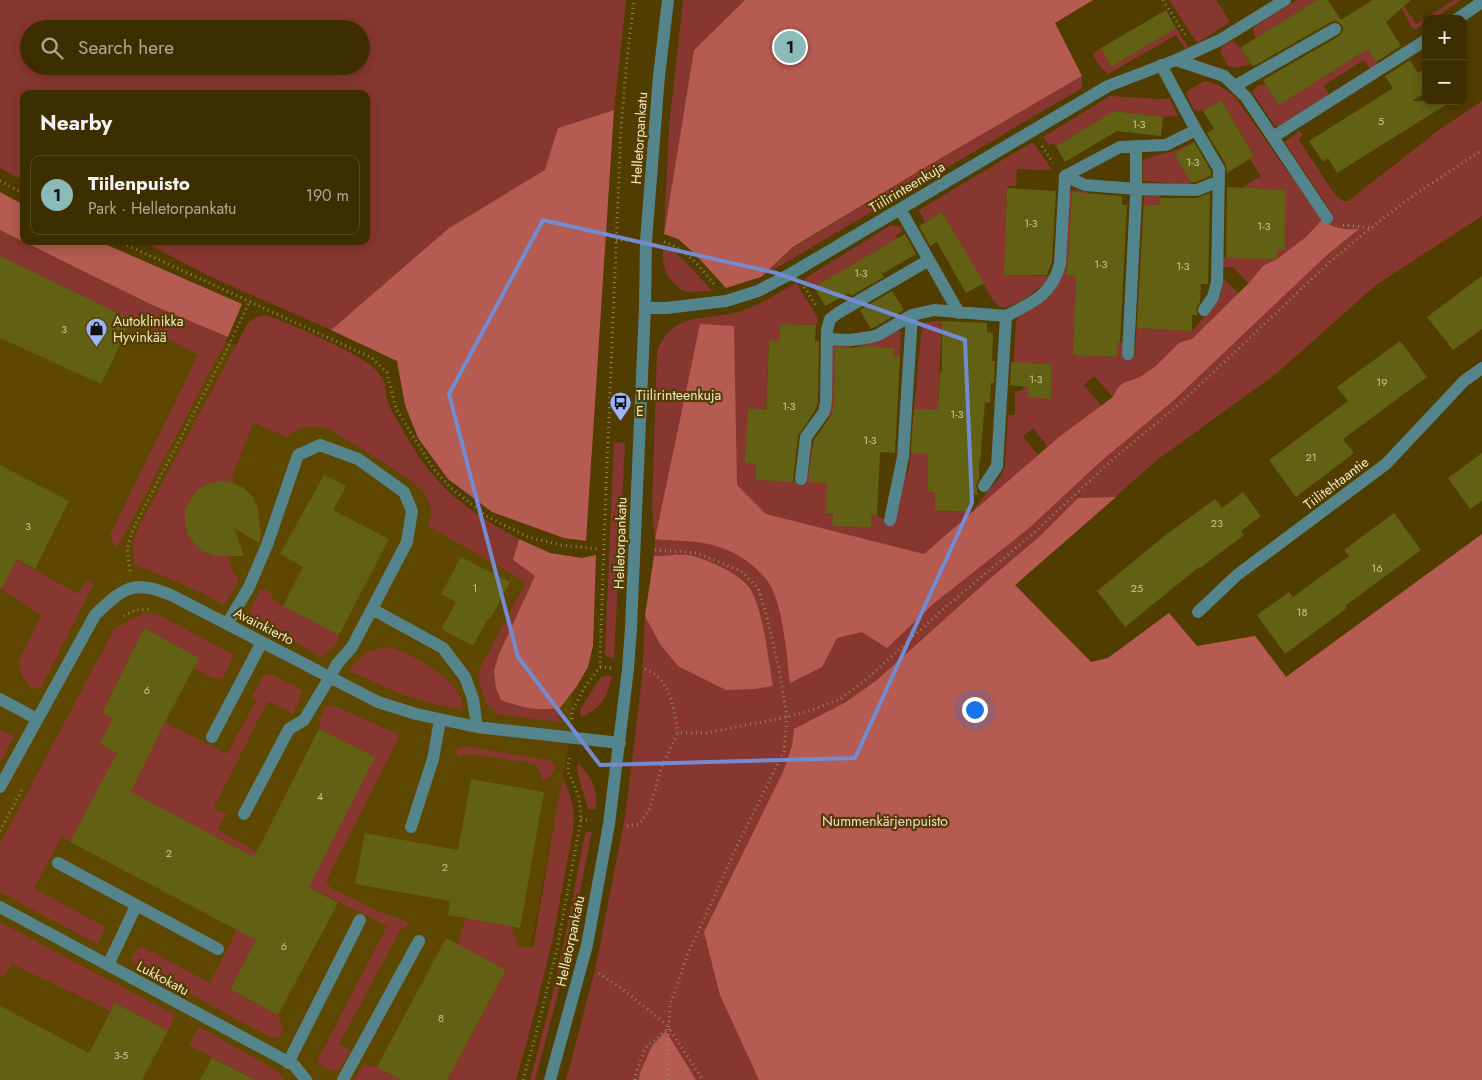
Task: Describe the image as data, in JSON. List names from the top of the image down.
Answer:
{
  "streets": {
    "street": [
      "Helletorpankatu",
      "Tiilirinteenkuja",
      "Tiilitehtaantie",
      "Avainkierto",
      "Lukkokatu"
    ]
  },
  "crossings": [
    ["Helletorpankatu", "Tiilirinteenkuja"],
    ["Helletorpankatu", "Avainkierto"]
  ],
  "parks": ["Nummenkärjenpuisto"],
  "places": {
    "shop": ["Autoklinikka Hyvinkää"],
    "bus stop": ["Tiilirinteenkuja E"]
  },
  "house_numbers": [
    "5",
    "1-3",
    "1-3",
    "1-3",
    "1-3",
    "1-3",
    "1-3",
    "1-3",
    "3",
    "1-3",
    "19",
    "1-3",
    "1-3",
    "1-3",
    "21",
    "23",
    "3",
    "16",
    "1",
    "25",
    "18",
    "6",
    "4",
    "2",
    "2",
    "6",
    "8",
    "3-5"
  ],
  "page": {
    "map_buttons": ["+", "−"],
    "search": "Search here",
    "pins": "1",
    "heading": "Nearby",
    "list": [
      {
        "mark": "1",
        "name": "Tiilenpuisto",
        "note": "Park · Helletorpankatu",
        "value": "190 m"
      }
    ]
  }
}
